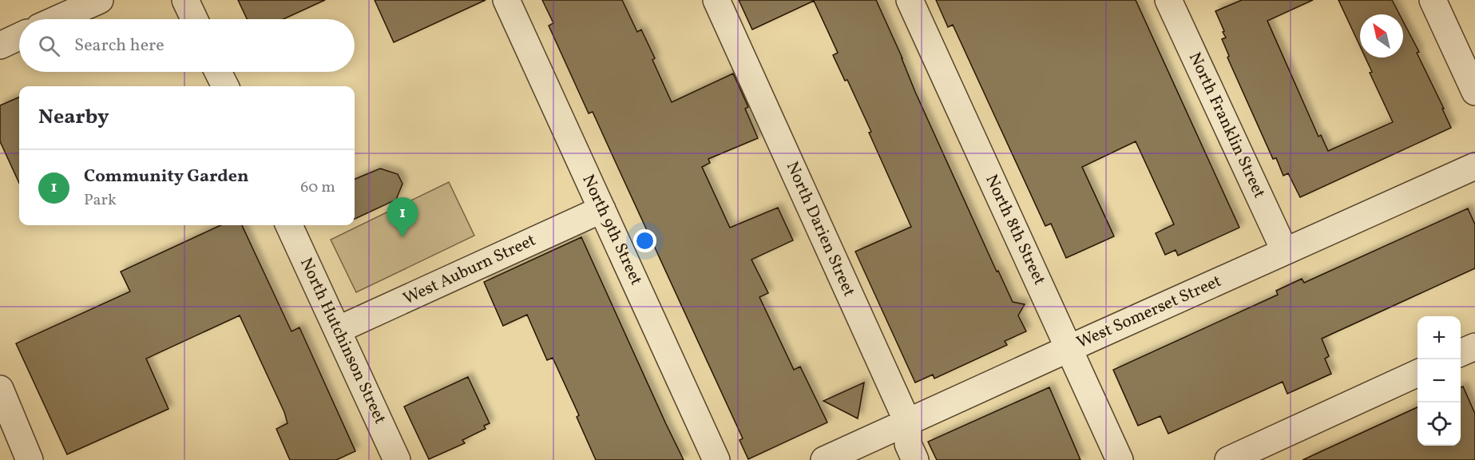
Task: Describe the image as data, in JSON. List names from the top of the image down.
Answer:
{
  "streets": {
    "street": [
      "North Franklin Street",
      "North Darien Street",
      "North 9th Street",
      "North 8th Street",
      "West Auburn Street",
      "West Somerset Street",
      "North Hutchinson Street"
    ]
  },
  "crossings": [
    ["North Franklin Street", "West Somerset Street"],
    ["North Darien Street", "West Somerset Street"],
    ["North 9th Street", "West Auburn Street"],
    ["North 8th Street", "West Somerset Street"],
    ["West Auburn Street", "North Hutchinson Street"]
  ],
  "north": "top left",
  "page": {
    "search": "Search here",
    "heading": "Nearby",
    "list": [
      {
        "mark": "1",
        "name": "Community Garden",
        "note": "Park",
        "value": "60 m"
      }
    ],
    "pins": "1",
    "map_buttons": ["+", "−"]
  }
}
